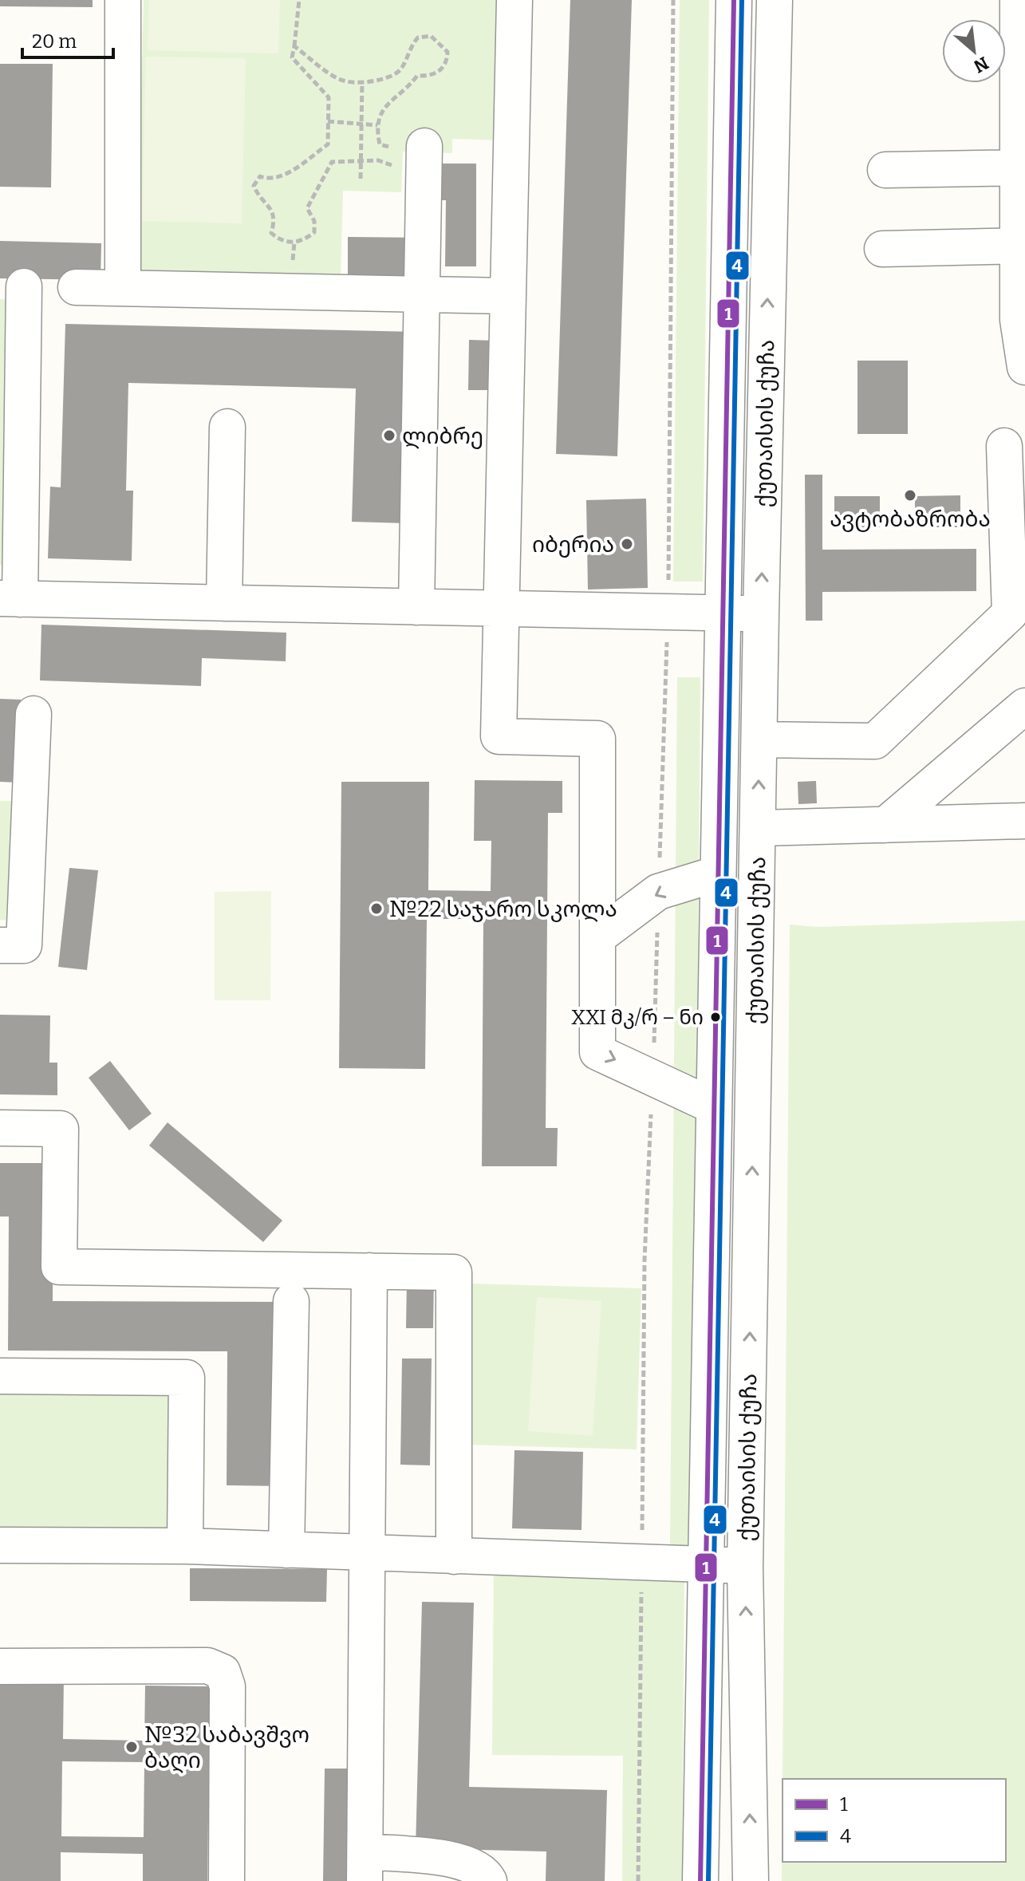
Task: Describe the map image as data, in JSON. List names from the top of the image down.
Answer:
{
  "streets": {
    "street": ["ქუთაისის ქუჩა"]
  },
  "places": [
    "ლიბრე",
    "ავტობაზრობა",
    "იბერია",
    "№22 საჯარო სკოლა",
    "XXI მკ/რ – ნი",
    "№32 საბავშვო ბაღი"
  ],
  "lines": ["transit line 1", "transit line 4"],
  "legend": ["1", "4"],
  "scale_bar": "20 m",
  "north": "bottom right"
}
